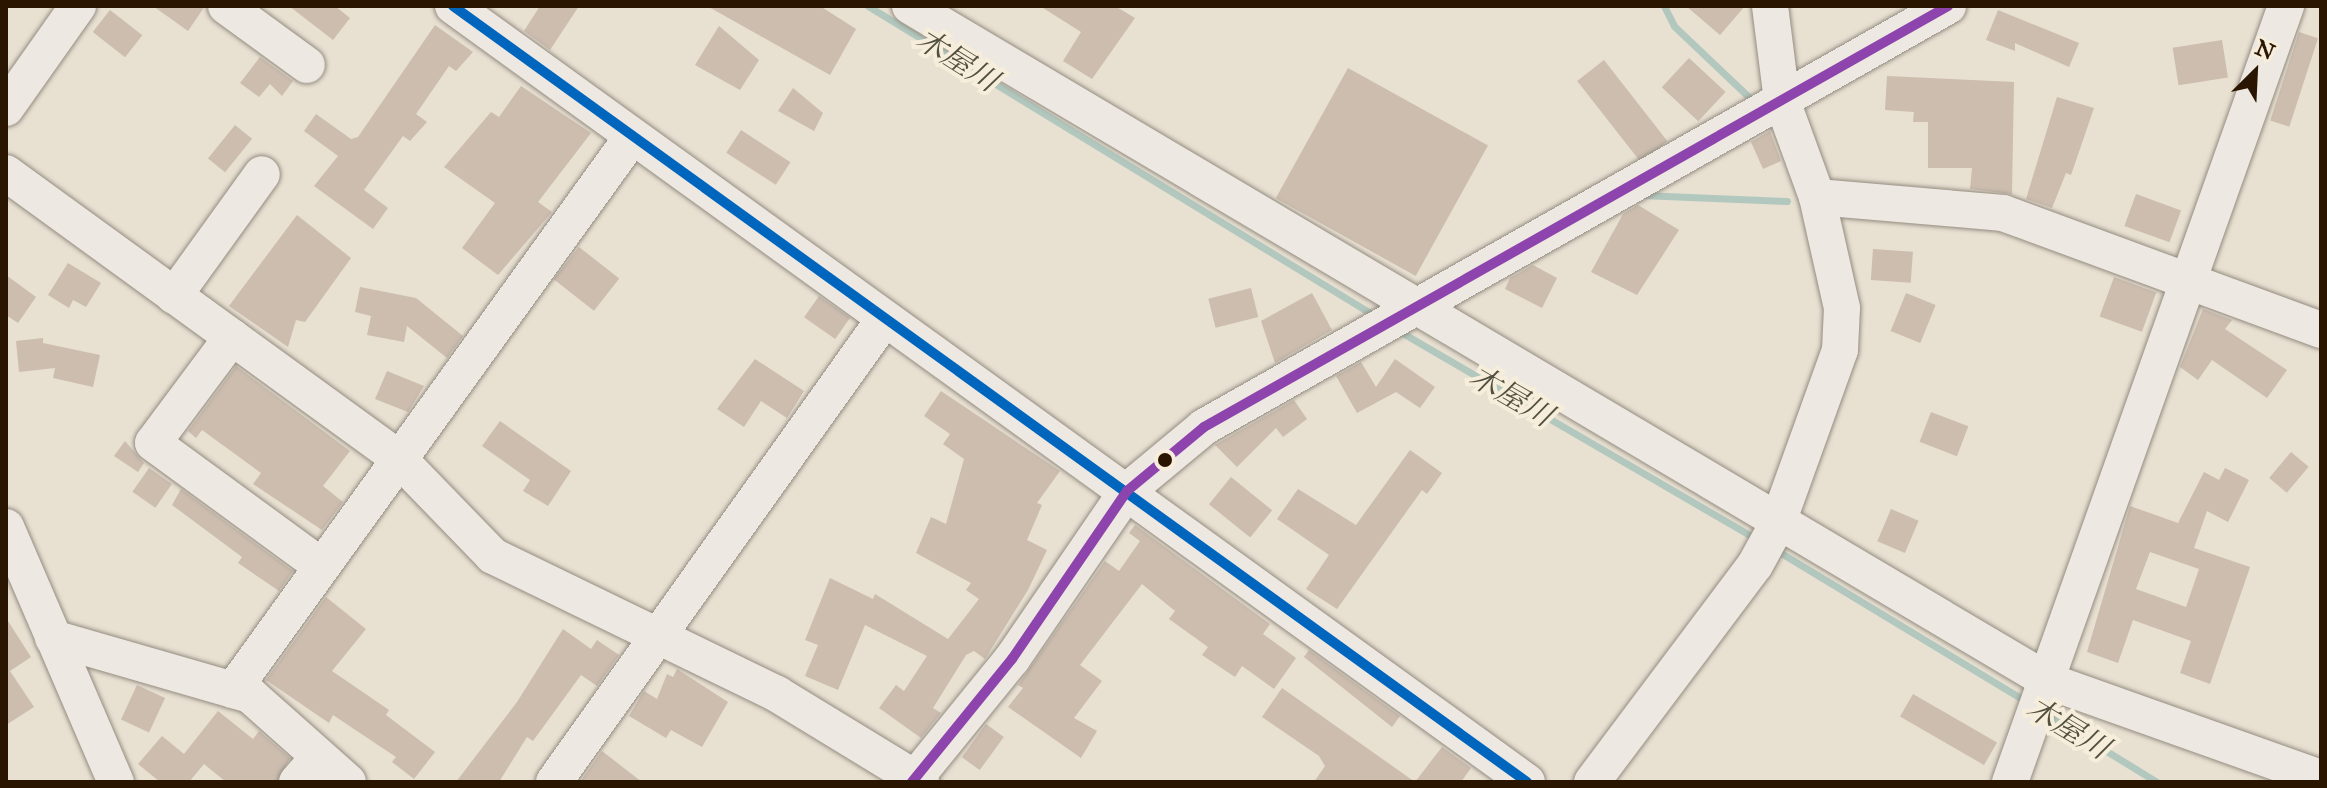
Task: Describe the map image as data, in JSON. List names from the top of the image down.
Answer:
{
  "water": ["木屋川"],
  "north": "top right"
}
